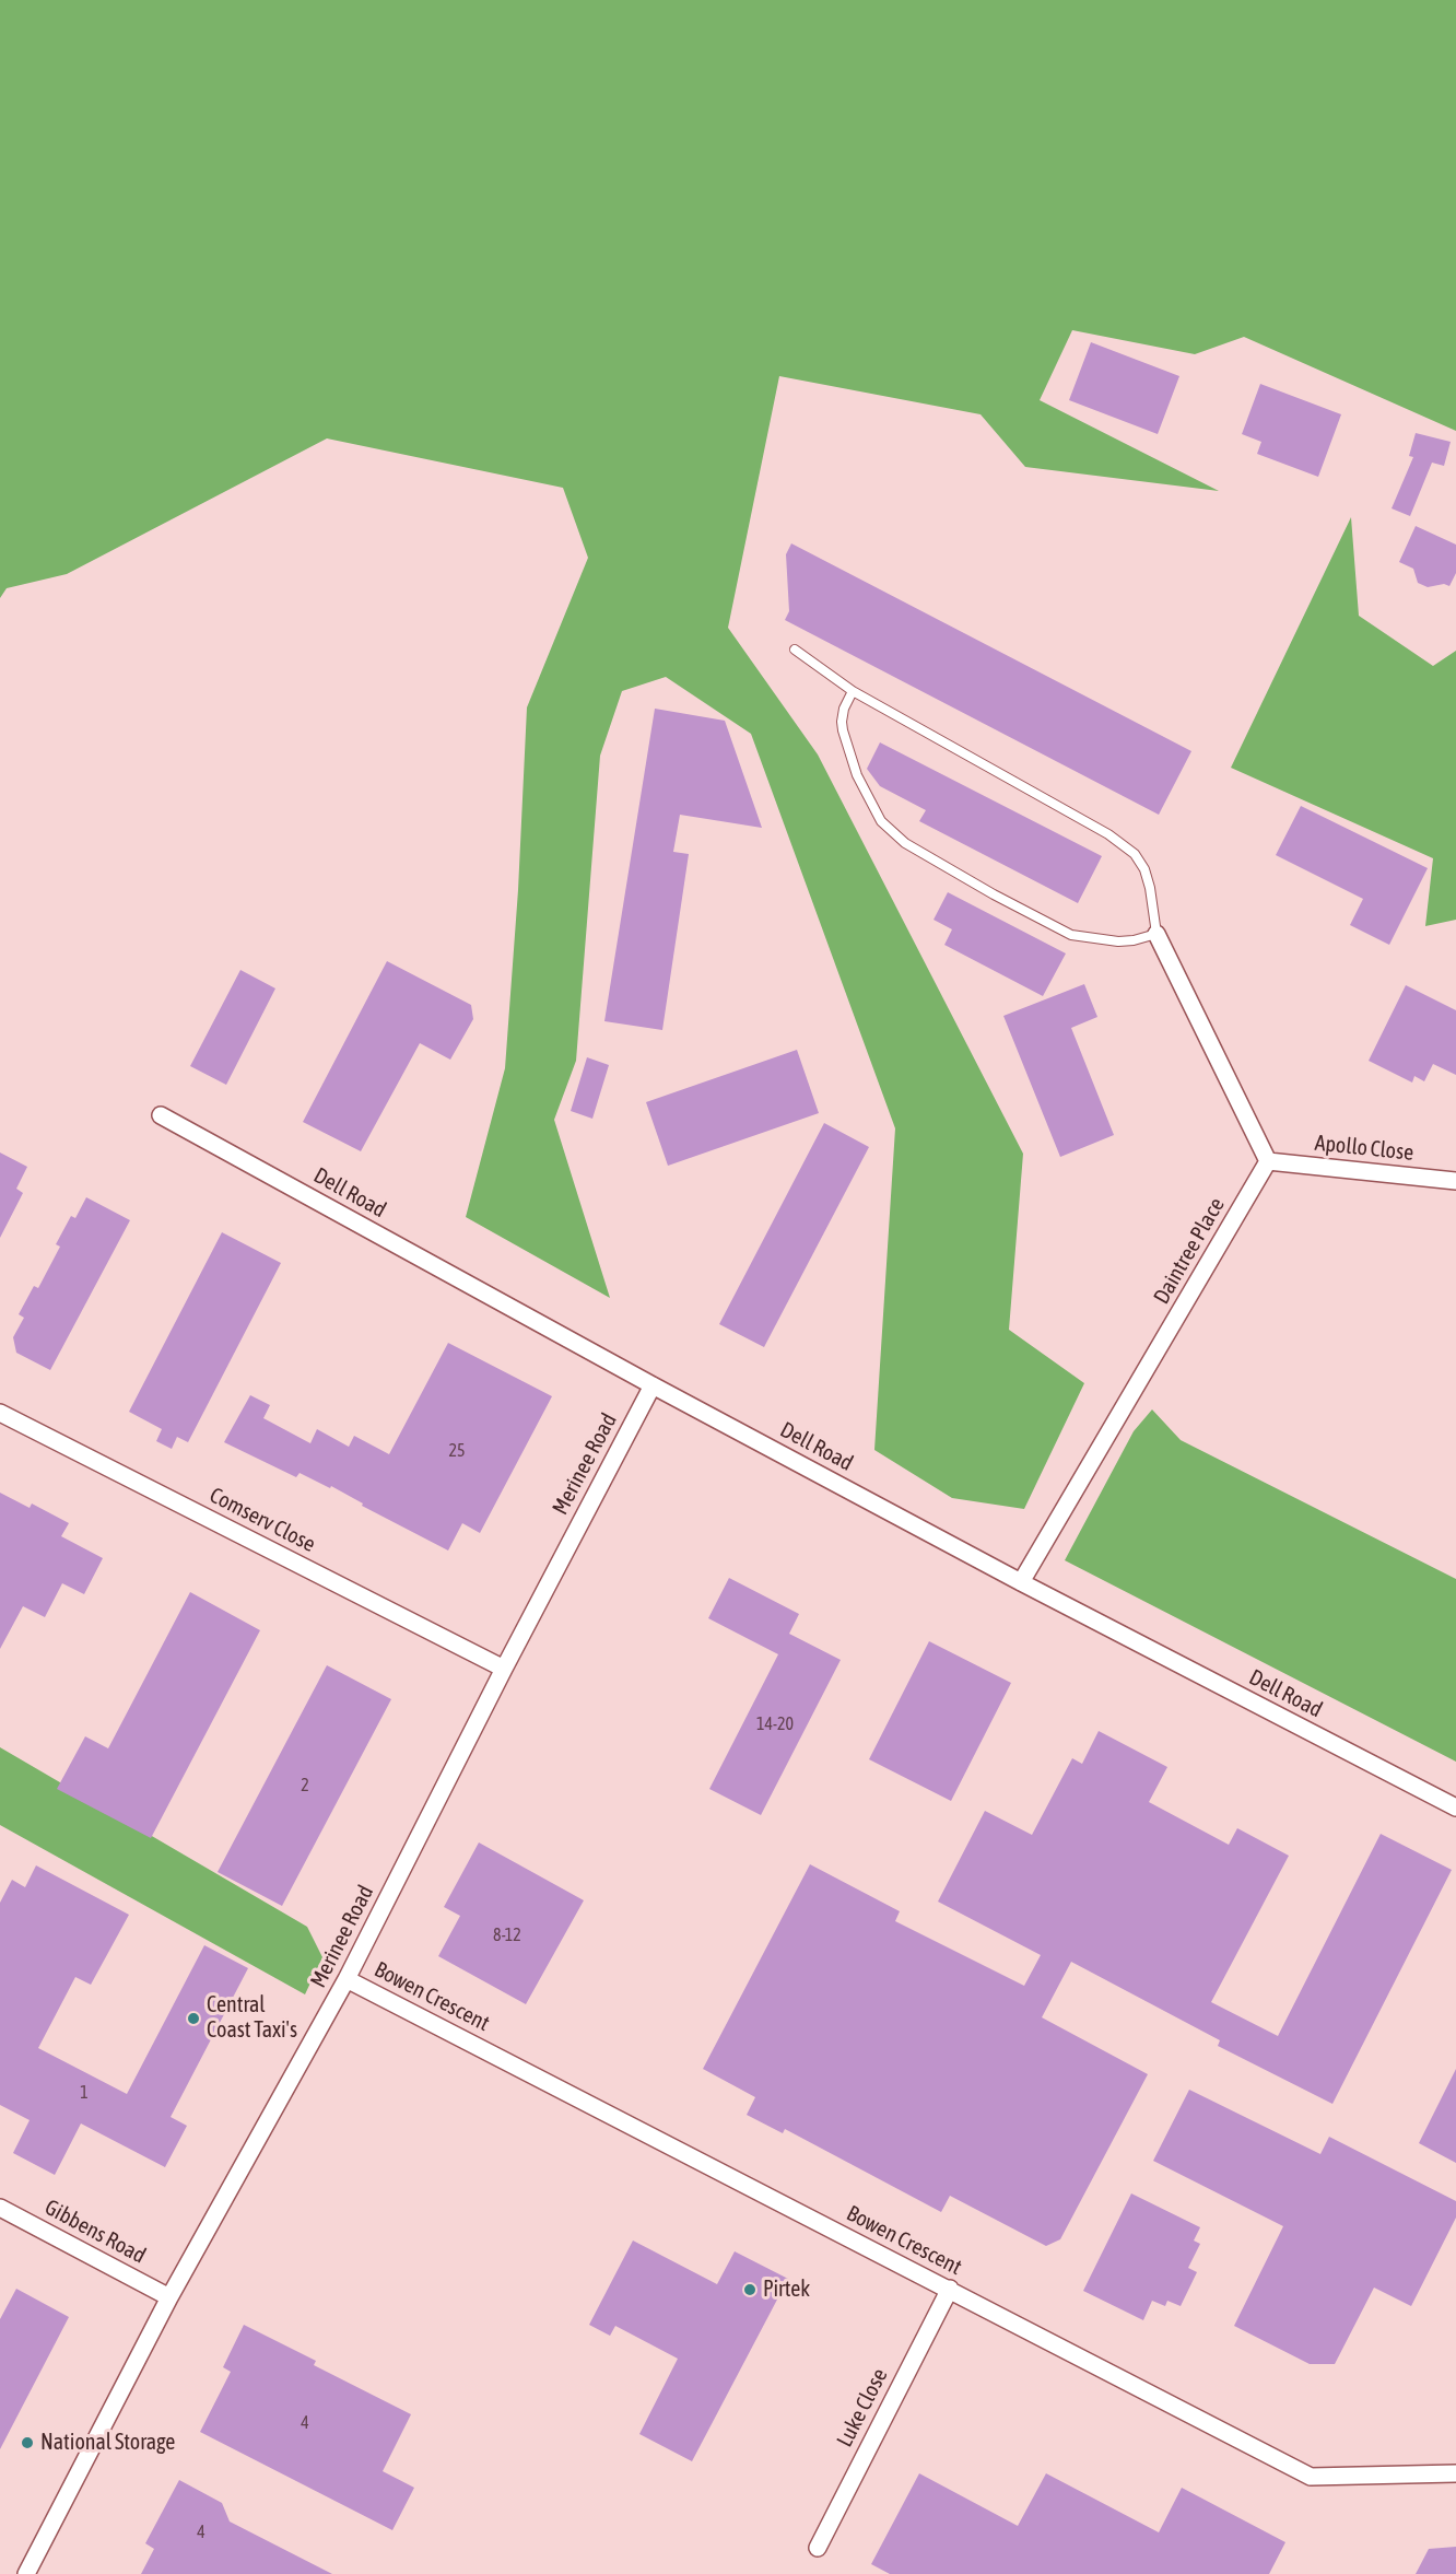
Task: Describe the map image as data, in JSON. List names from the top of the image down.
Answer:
{
  "streets": {
    "street": [
      "Apollo Close",
      "Dell Road",
      "Daintree Place",
      "Merinee Road",
      "Comserv Close",
      "Bowen Crescent",
      "Gibbens Road",
      "Luke Close"
    ]
  },
  "crossings": [
    ["Apollo Close", "Daintree Place"],
    ["Dell Road", "Daintree Place"],
    ["Dell Road", "Merinee Road"],
    ["Merinee Road", "Comserv Close"],
    ["Merinee Road", "Bowen Crescent"],
    ["Merinee Road", "Gibbens Road"],
    ["Bowen Crescent", "Luke Close"]
  ],
  "places": ["Central Coast Taxi's", "Pirtek", "National Storage"],
  "house_numbers": [
    "25",
    "14-20",
    "2",
    "8-12",
    "1",
    "4",
    "4"
  ]
}
